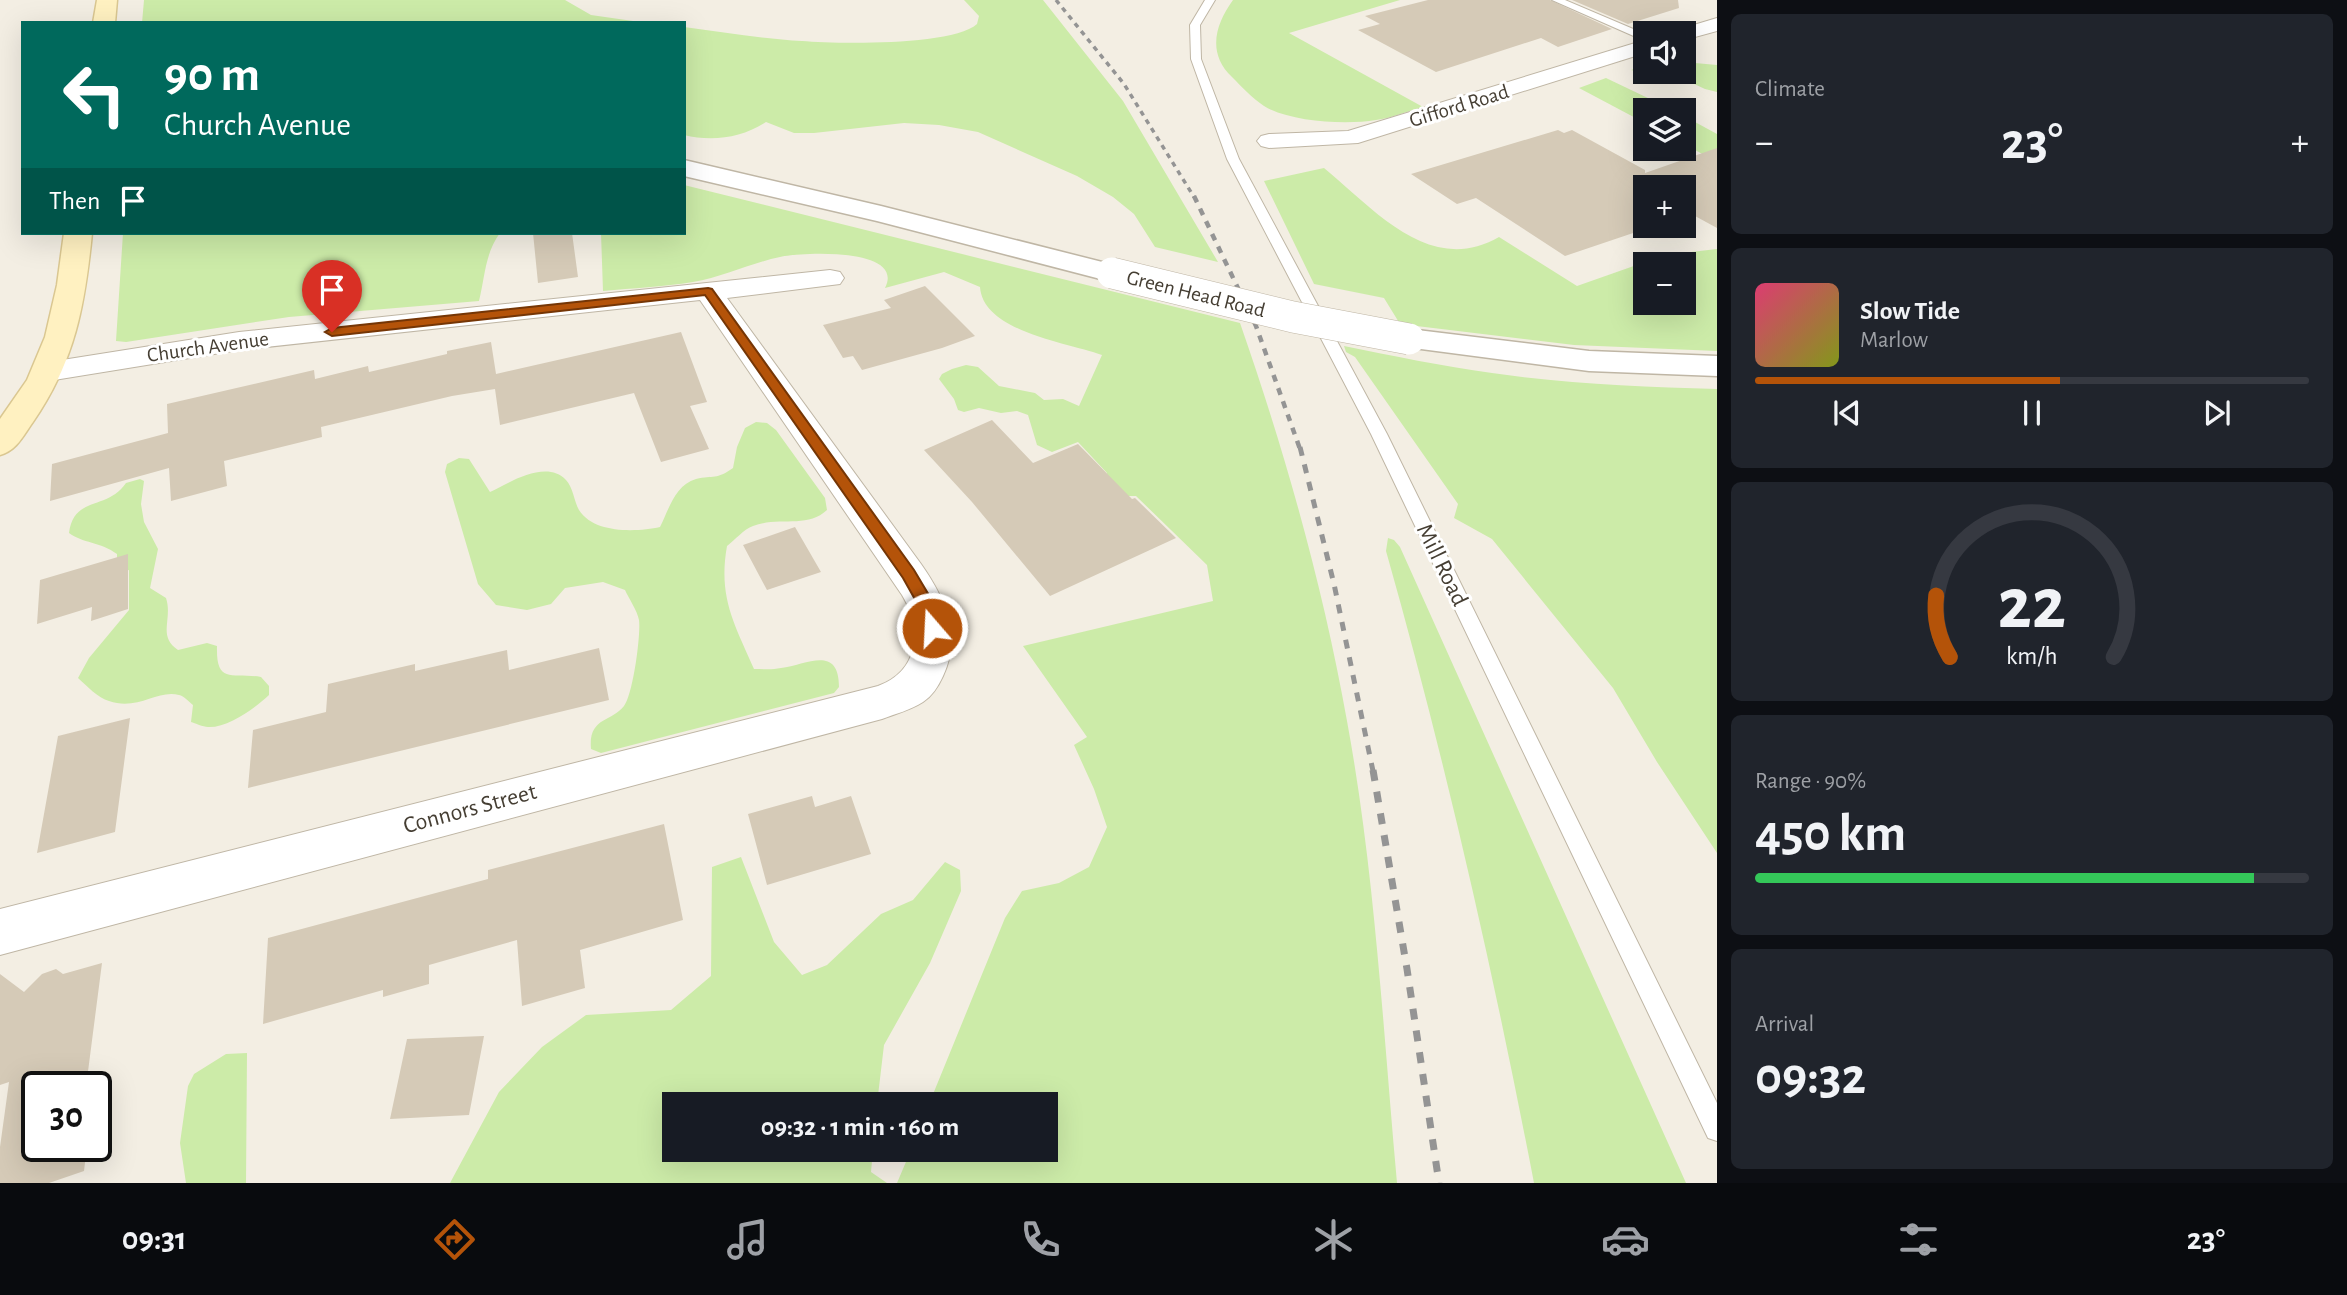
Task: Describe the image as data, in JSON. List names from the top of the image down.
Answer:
{
  "streets": {
    "street": [
      "Gifford Road",
      "Green Head Road",
      "Church Avenue",
      "Connors Street"
    ],
    "lane": ["Mill Road"]
  },
  "crossings": [
    ["Church Avenue", "Connors Street"]
  ],
  "page": {
    "tile": [
      "Climate",
      ["Range · 90%", "450 km"],
      ["Arrival", "09:32"]
    ],
    "map_buttons": ["+", "−"],
    "turn": ["90 m", "Church Avenue"],
    "heat": ["−", "23°", "+"],
    "then": "Then",
    "song": ["Slow Tide", "Marlow"],
    "limit": "30",
    "trip": "09:32 · 1 min · 160 m",
    "tabs": ["09:31", "23°"],
    "gauge": ["22", "km/h"]
  }
}
